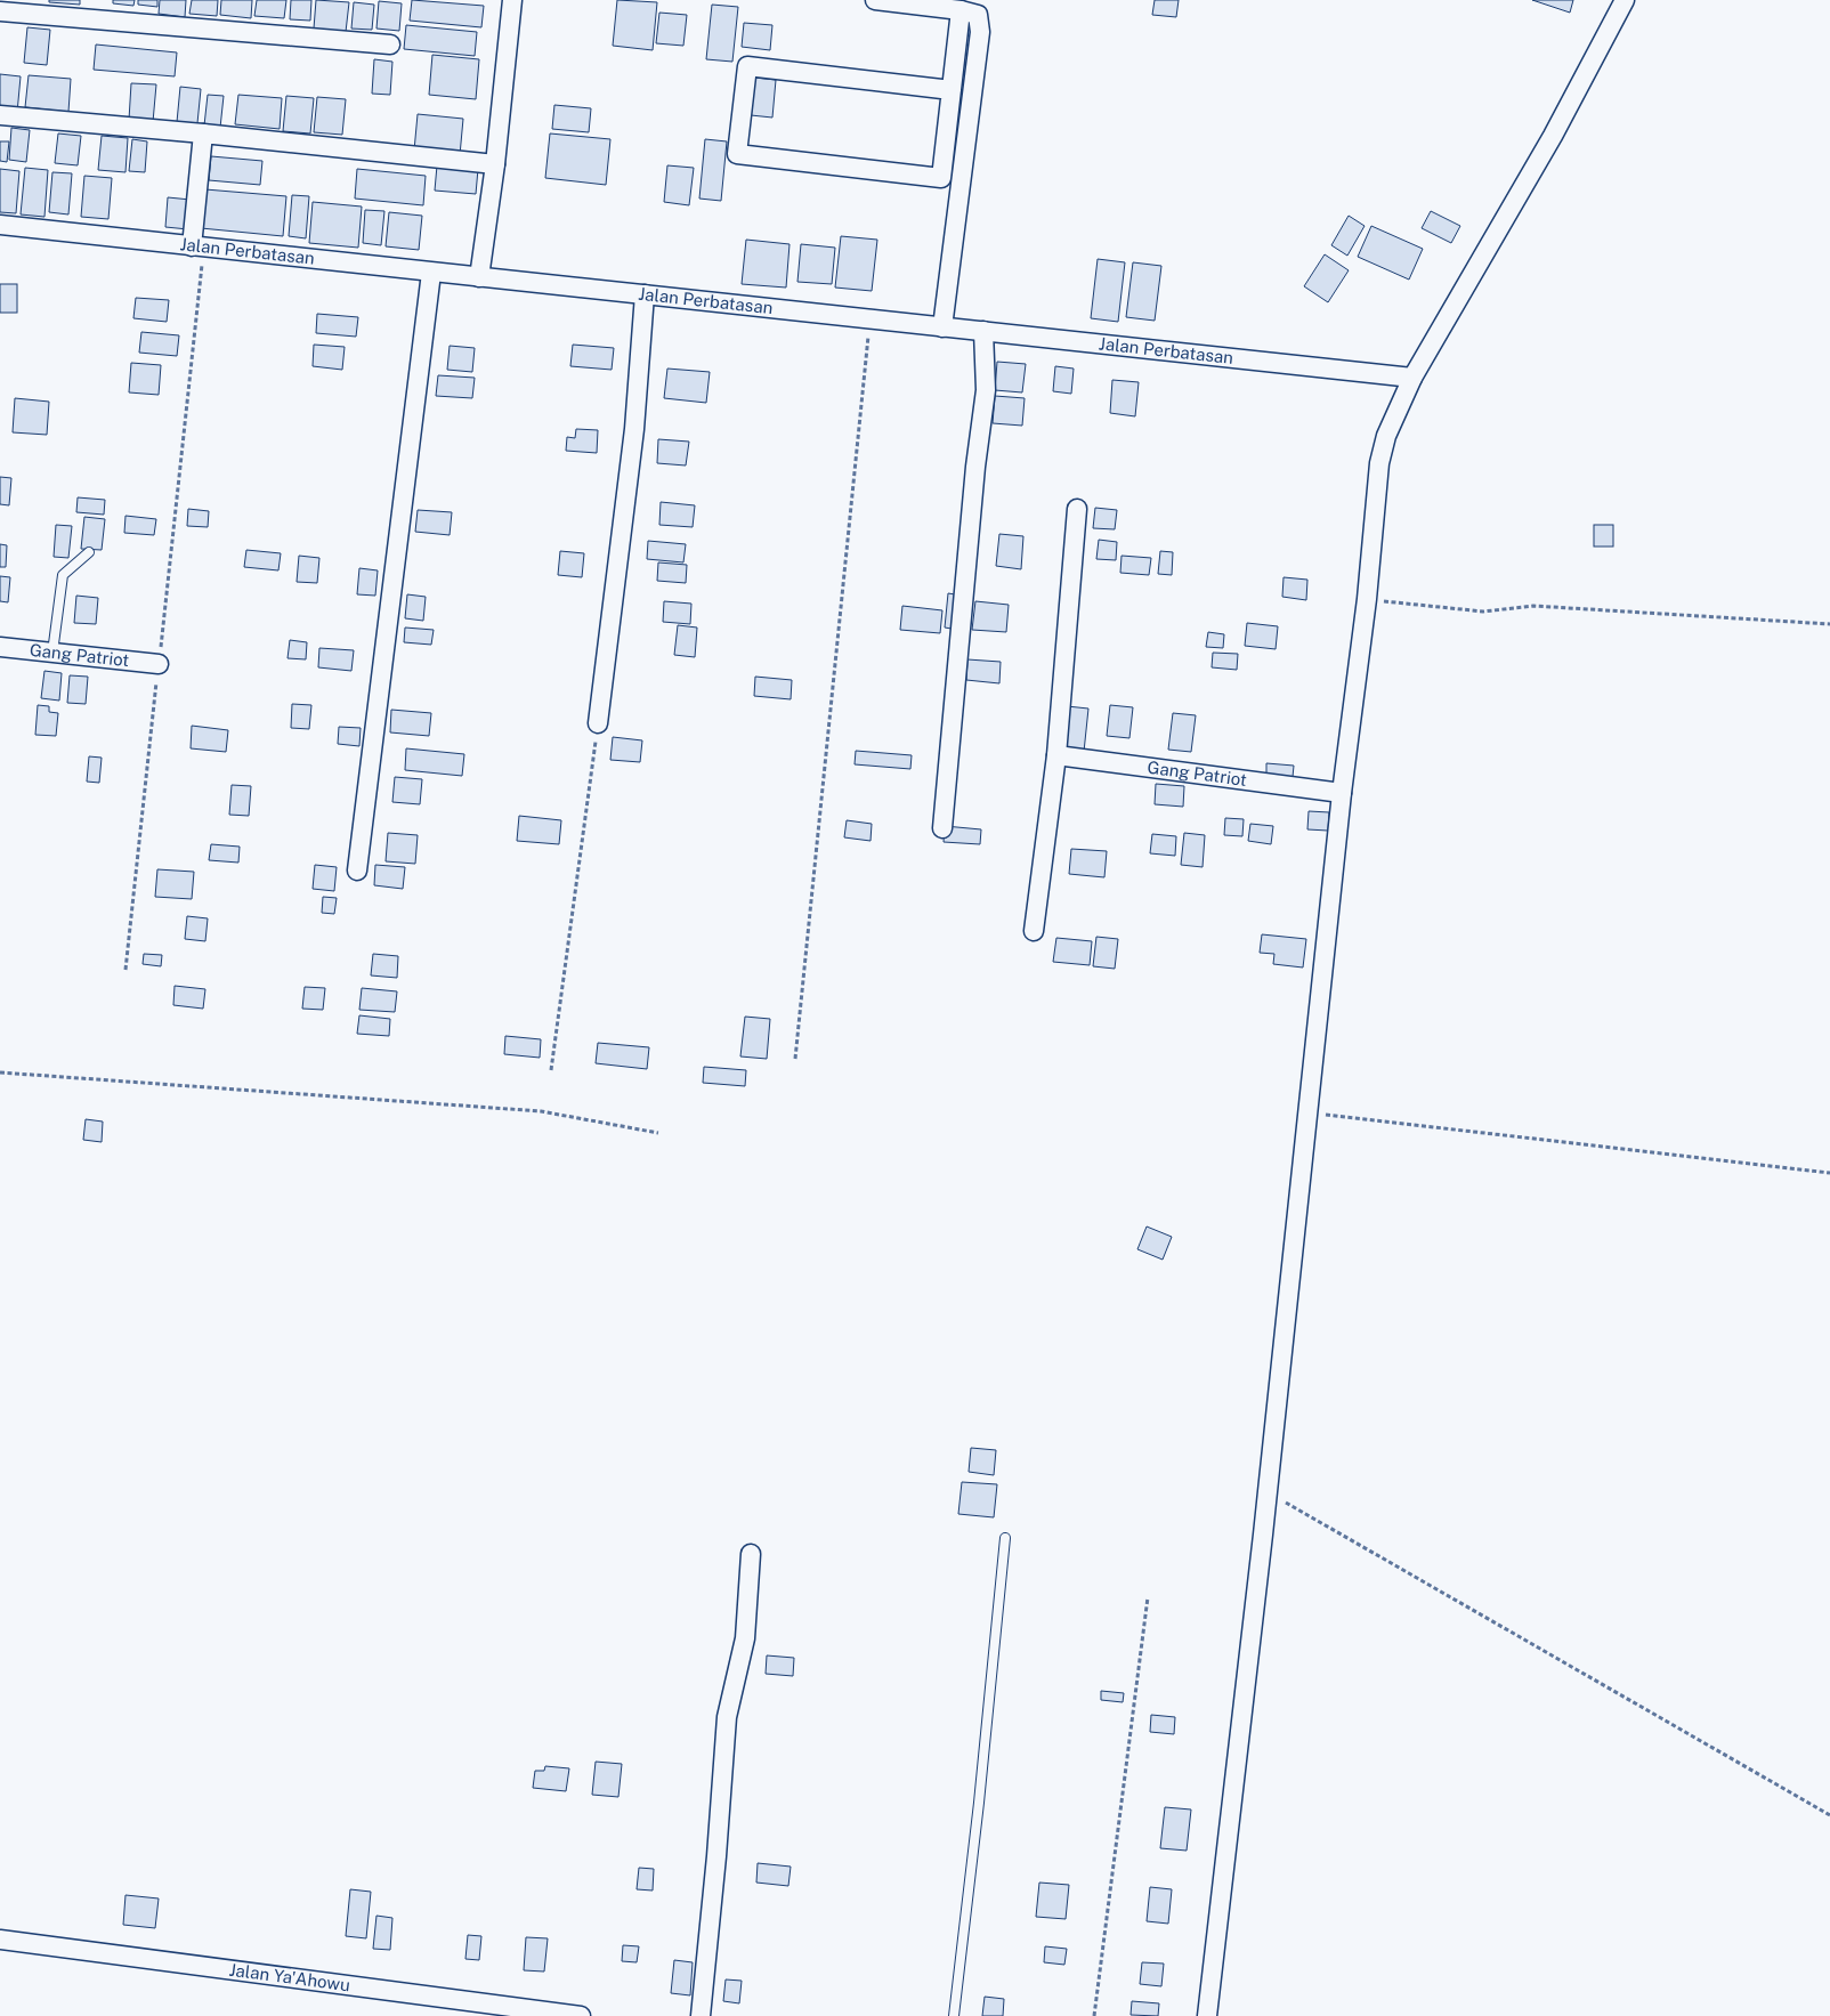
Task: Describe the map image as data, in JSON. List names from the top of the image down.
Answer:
{
  "streets": {
    "street": ["Jalan Perbatasan", "Gang Patriot", "Jalan Ya'Ahowu"]
  }
}
